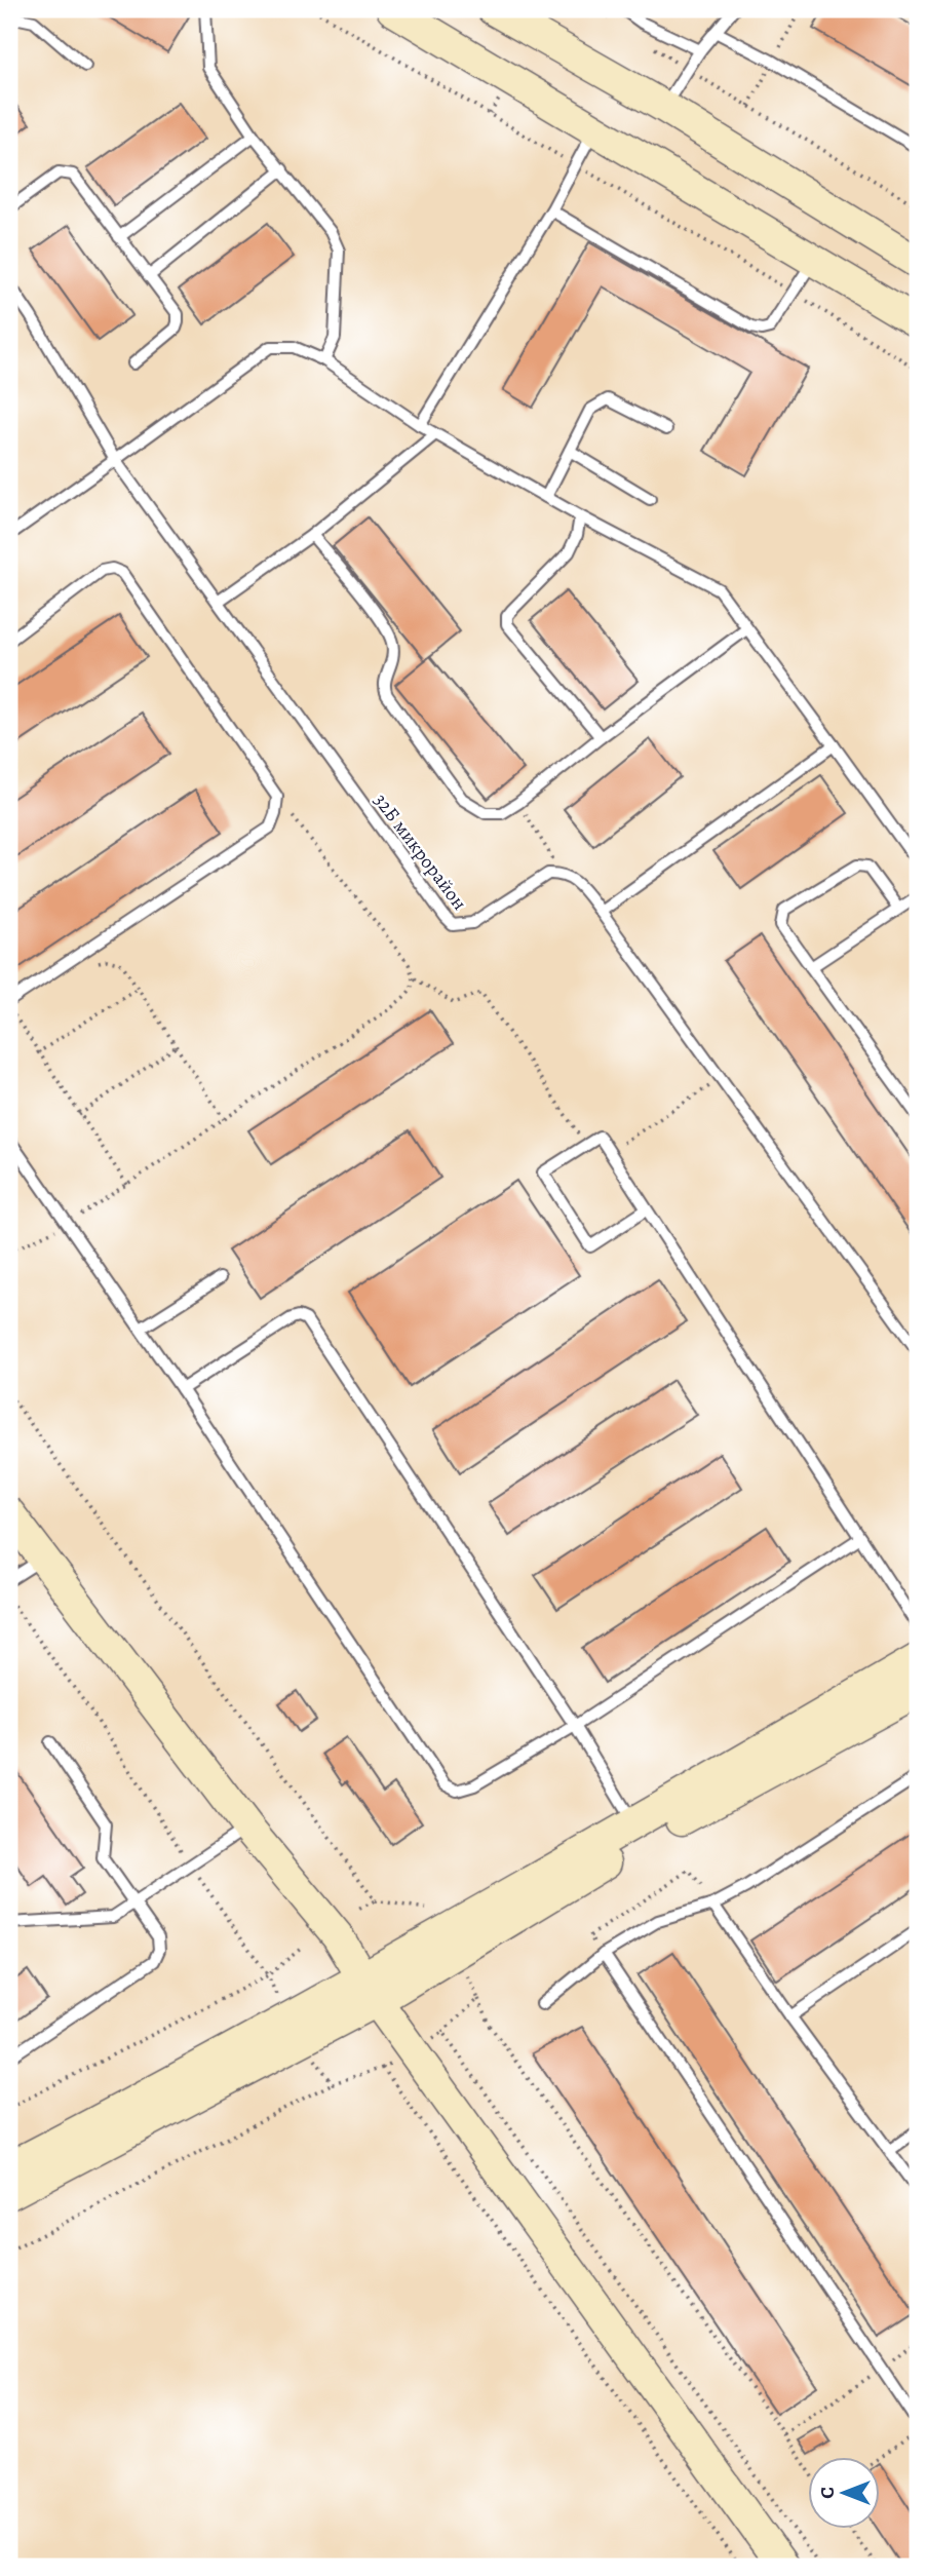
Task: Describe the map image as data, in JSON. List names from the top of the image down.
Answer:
{
  "streets": {
    "lane": ["32Б микрорайон"]
  },
  "north": "left"
}
